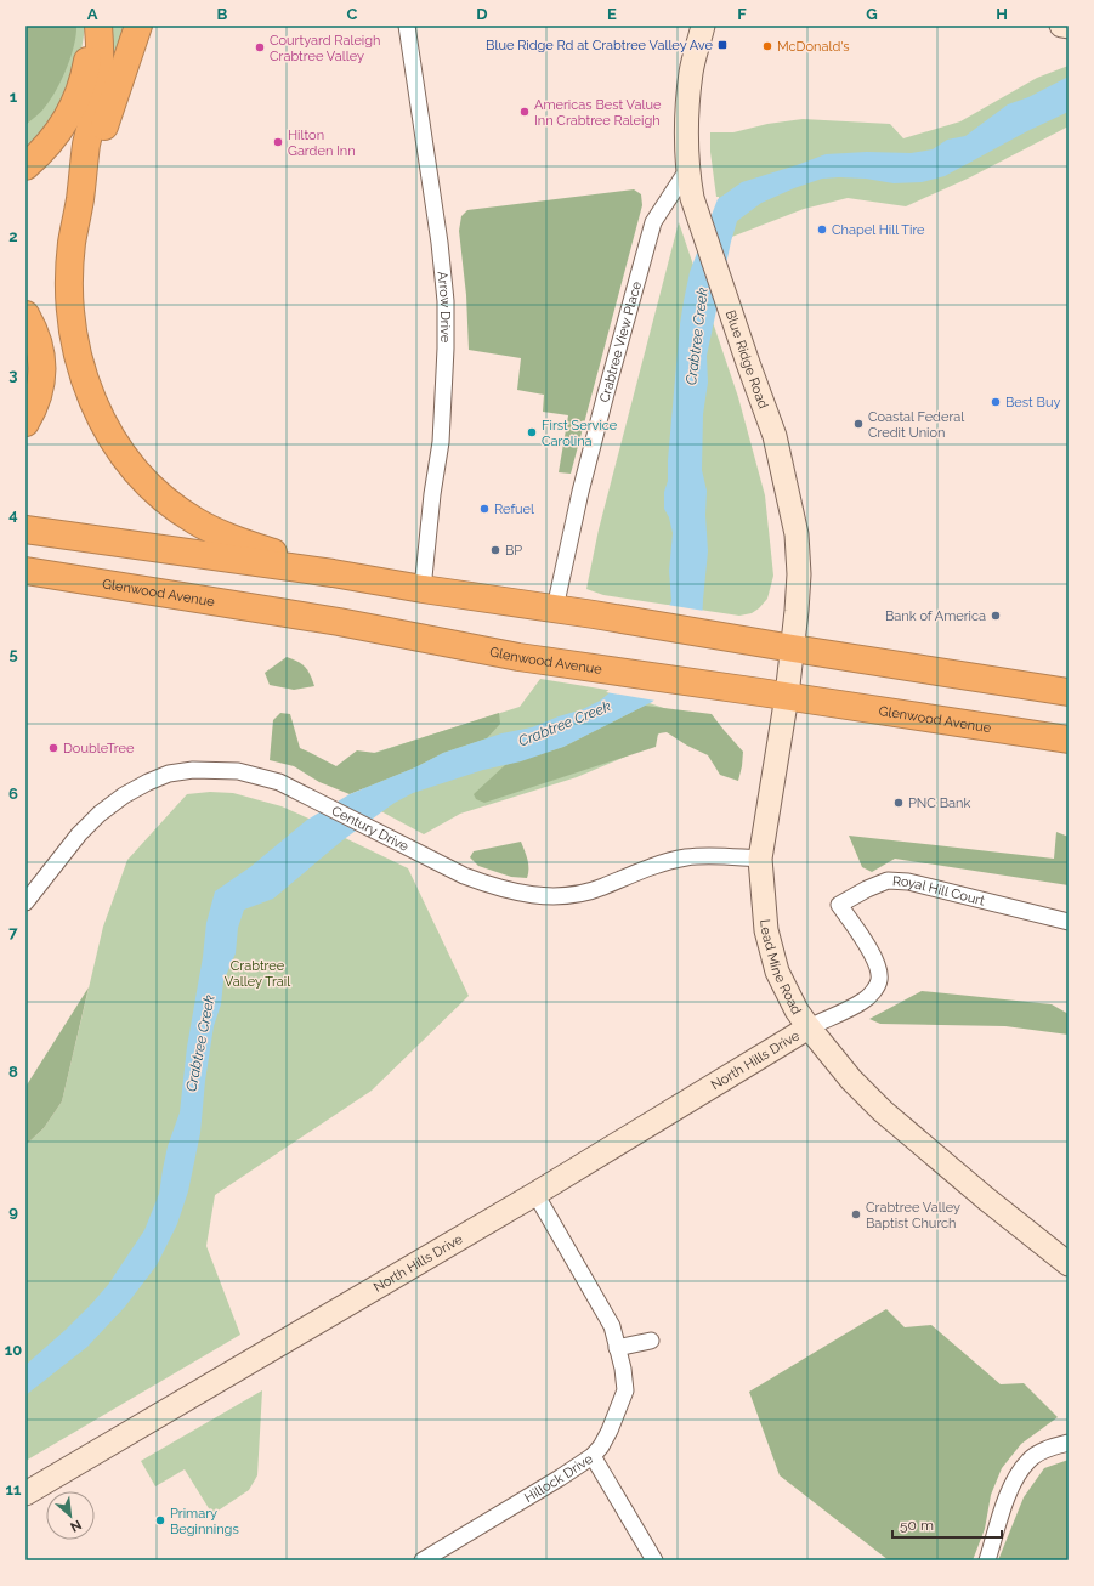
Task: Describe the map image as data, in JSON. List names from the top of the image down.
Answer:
{
  "streets": {
    "highway": ["Glenwood Avenue"],
    "main road": ["Blue Ridge Road", "Lead Mine Road", "North Hills Drive"],
    "street": [
      "Arrow Drive",
      "Crabtree View Place",
      "Century Drive",
      "Royal Hill Court",
      "Hillock Drive"
    ]
  },
  "crossings": [
    ["Crabtree View Place", "Blue Ridge Road"],
    ["Blue Ridge Road", "Glenwood Avenue"],
    ["Blue Ridge Road", "Lead Mine Road"],
    ["Glenwood Avenue", "Lead Mine Road"],
    ["Century Drive", "Lead Mine Road"],
    ["Royal Hill Court", "Lead Mine Road"],
    ["Royal Hill Court", "North Hills Drive"],
    ["Lead Mine Road", "North Hills Drive"],
    ["North Hills Drive", "Hillock Drive"]
  ],
  "water": ["Crabtree Creek"],
  "parks": ["Crabtree Valley Trail"],
  "places": {
    "transit": ["Blue Ridge Rd at Crabtree Valley Ave"],
    "other": [
      "McDonald's",
      "Courtyard Raleigh Crabtree Valley",
      "Americas Best Value Inn Crabtree Raleigh",
      "Hilton Garden Inn",
      "Chapel Hill Tire",
      "Best Buy",
      "Coastal Federal Credit Union",
      "First Service Carolina",
      "Refuel",
      "BP",
      "Bank of America",
      "DoubleTree",
      "PNC Bank",
      "Crabtree Valley Baptist Church",
      "Primary Beginnings"
    ]
  },
  "scale_bar": "50 m",
  "north": "bottom right",
  "grid": {
    "columns": [
      "A",
      "B",
      "C",
      "D",
      "E",
      "F",
      "G",
      "H"
    ],
    "rows": [
      "1",
      "2",
      "3",
      "4",
      "5",
      "6",
      "7",
      "8",
      "9",
      "10",
      "11"
    ]
  }
}
